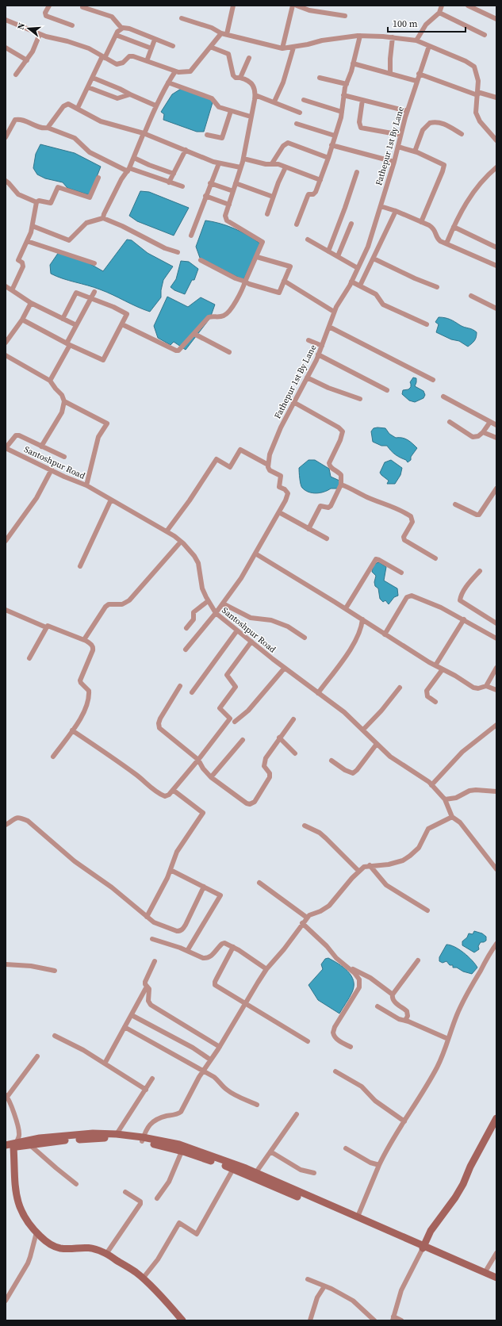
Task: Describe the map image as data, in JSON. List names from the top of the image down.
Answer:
{
  "streets": {
    "street": ["Fathepur 1st By Lane", "Santoshpur Road"]
  },
  "scale_bar": "100 m",
  "north": "left"
}
